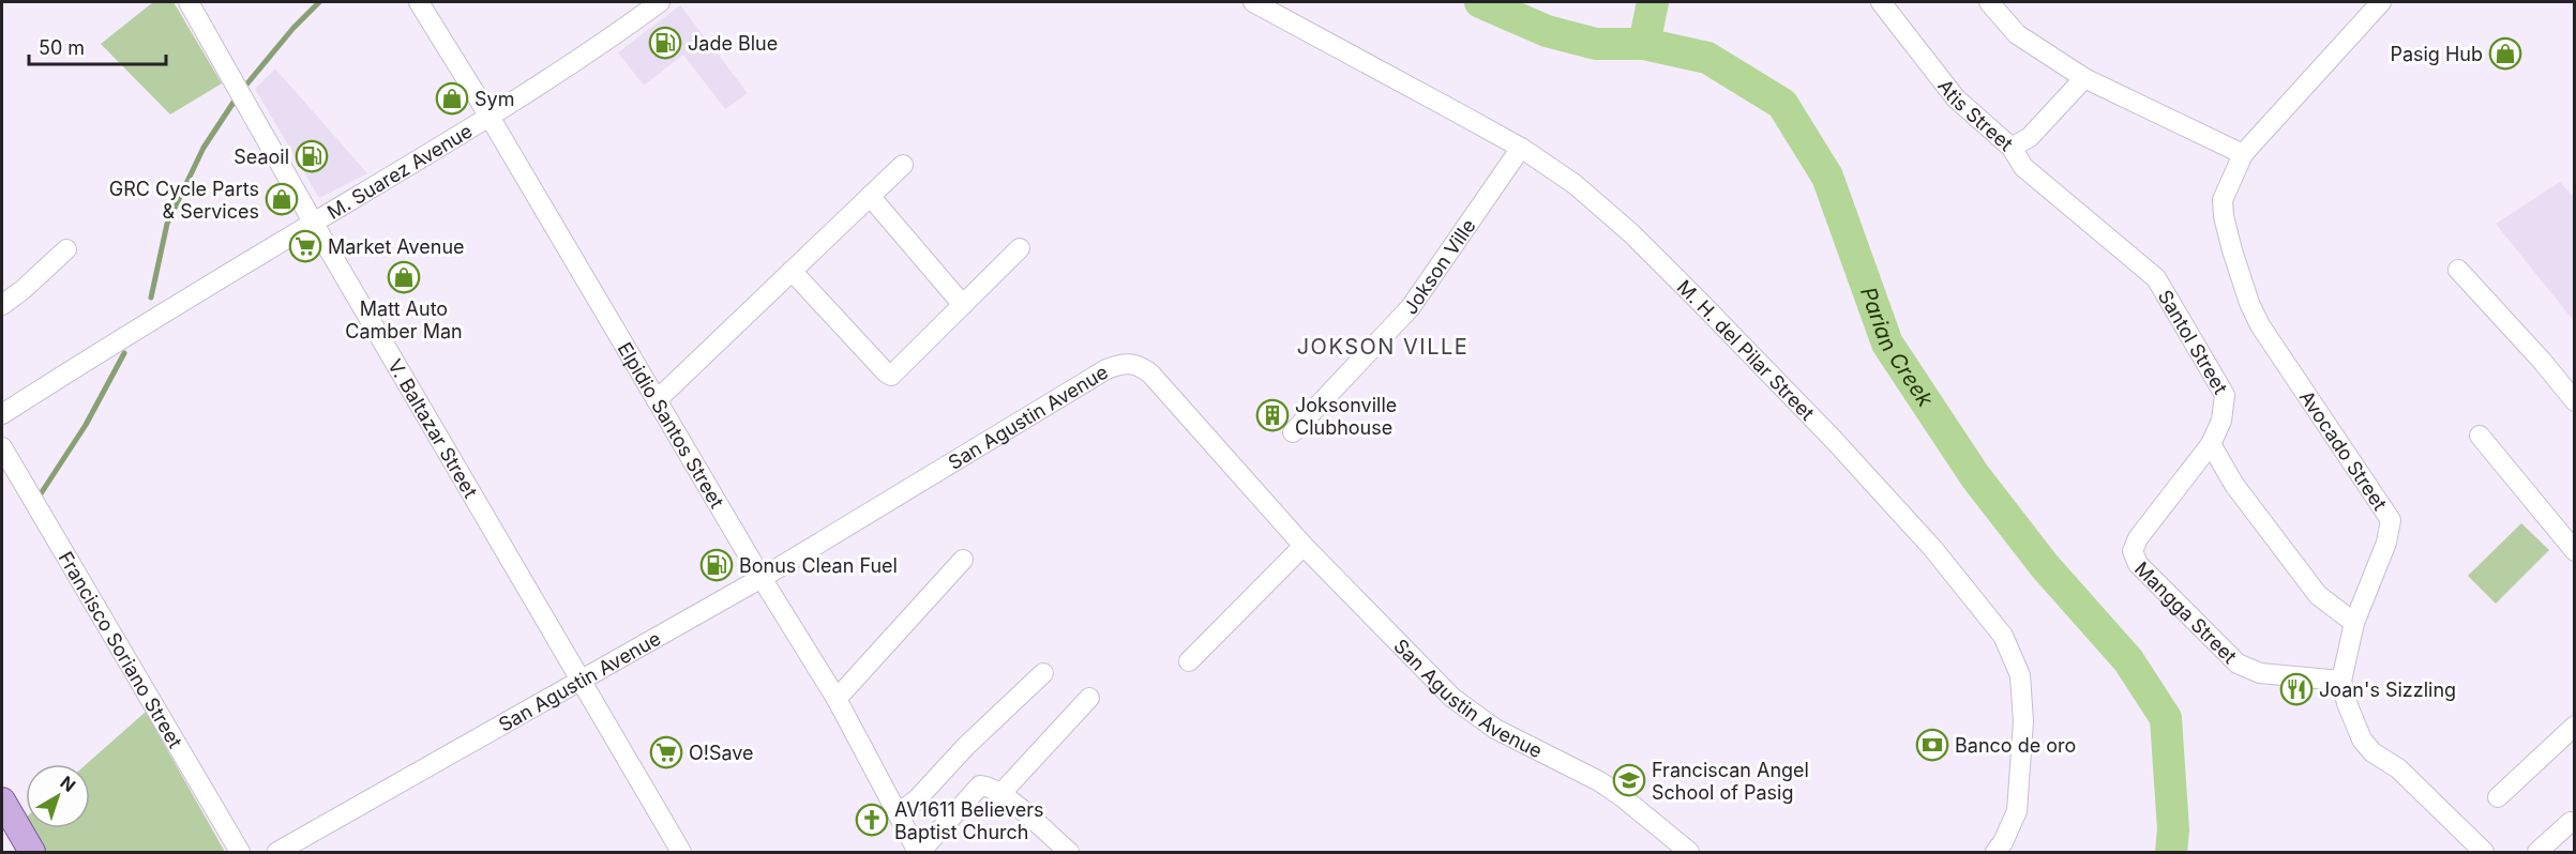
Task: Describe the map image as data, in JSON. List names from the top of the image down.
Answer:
{
  "streets": {
    "street": [
      "Atis Street",
      "M. Suarez Avenue",
      "Jokson Ville",
      "Santol Street",
      "M. H. del Pilar Street",
      "San Agustin Avenue",
      "Elpidio Santos Street",
      "V. Baltazar Street",
      "Avocado Street",
      "Mangga Street",
      "Francisco Soriano Street"
    ]
  },
  "crossings": [
    ["Atis Street", "Santol Street"],
    ["M. Suarez Avenue", "Elpidio Santos Street"],
    ["M. Suarez Avenue", "V. Baltazar Street"],
    ["Jokson Ville", "M. H. del Pilar Street"],
    ["Santol Street", "Mangga Street"],
    ["San Agustin Avenue", "Elpidio Santos Street"],
    ["San Agustin Avenue", "V. Baltazar Street"],
    ["Avocado Street", "Mangga Street"]
  ],
  "districts": ["JOKSON VILLE"],
  "water": ["Parian Creek"],
  "places": {
    "fuel station": ["Jade Blue", "Seaoil", "Bonus Clean Fuel"],
    "shop": [
      "Pasig Hub",
      "Sym",
      "GRC Cycle Parts & Services",
      "Matt Auto Camber Man"
    ],
    "supermarket": ["Market Avenue", "O!Save"],
    "building": ["Joksonville Clubhouse"],
    "restaurant": ["Joan's Sizzling"],
    "bank": ["Banco de oro"],
    "school or university": ["Franciscan Angel School of Pasig"],
    "church": ["AV1611 Believers Baptist Church"]
  },
  "scale_bar": "50 m",
  "north": "top right"
}
